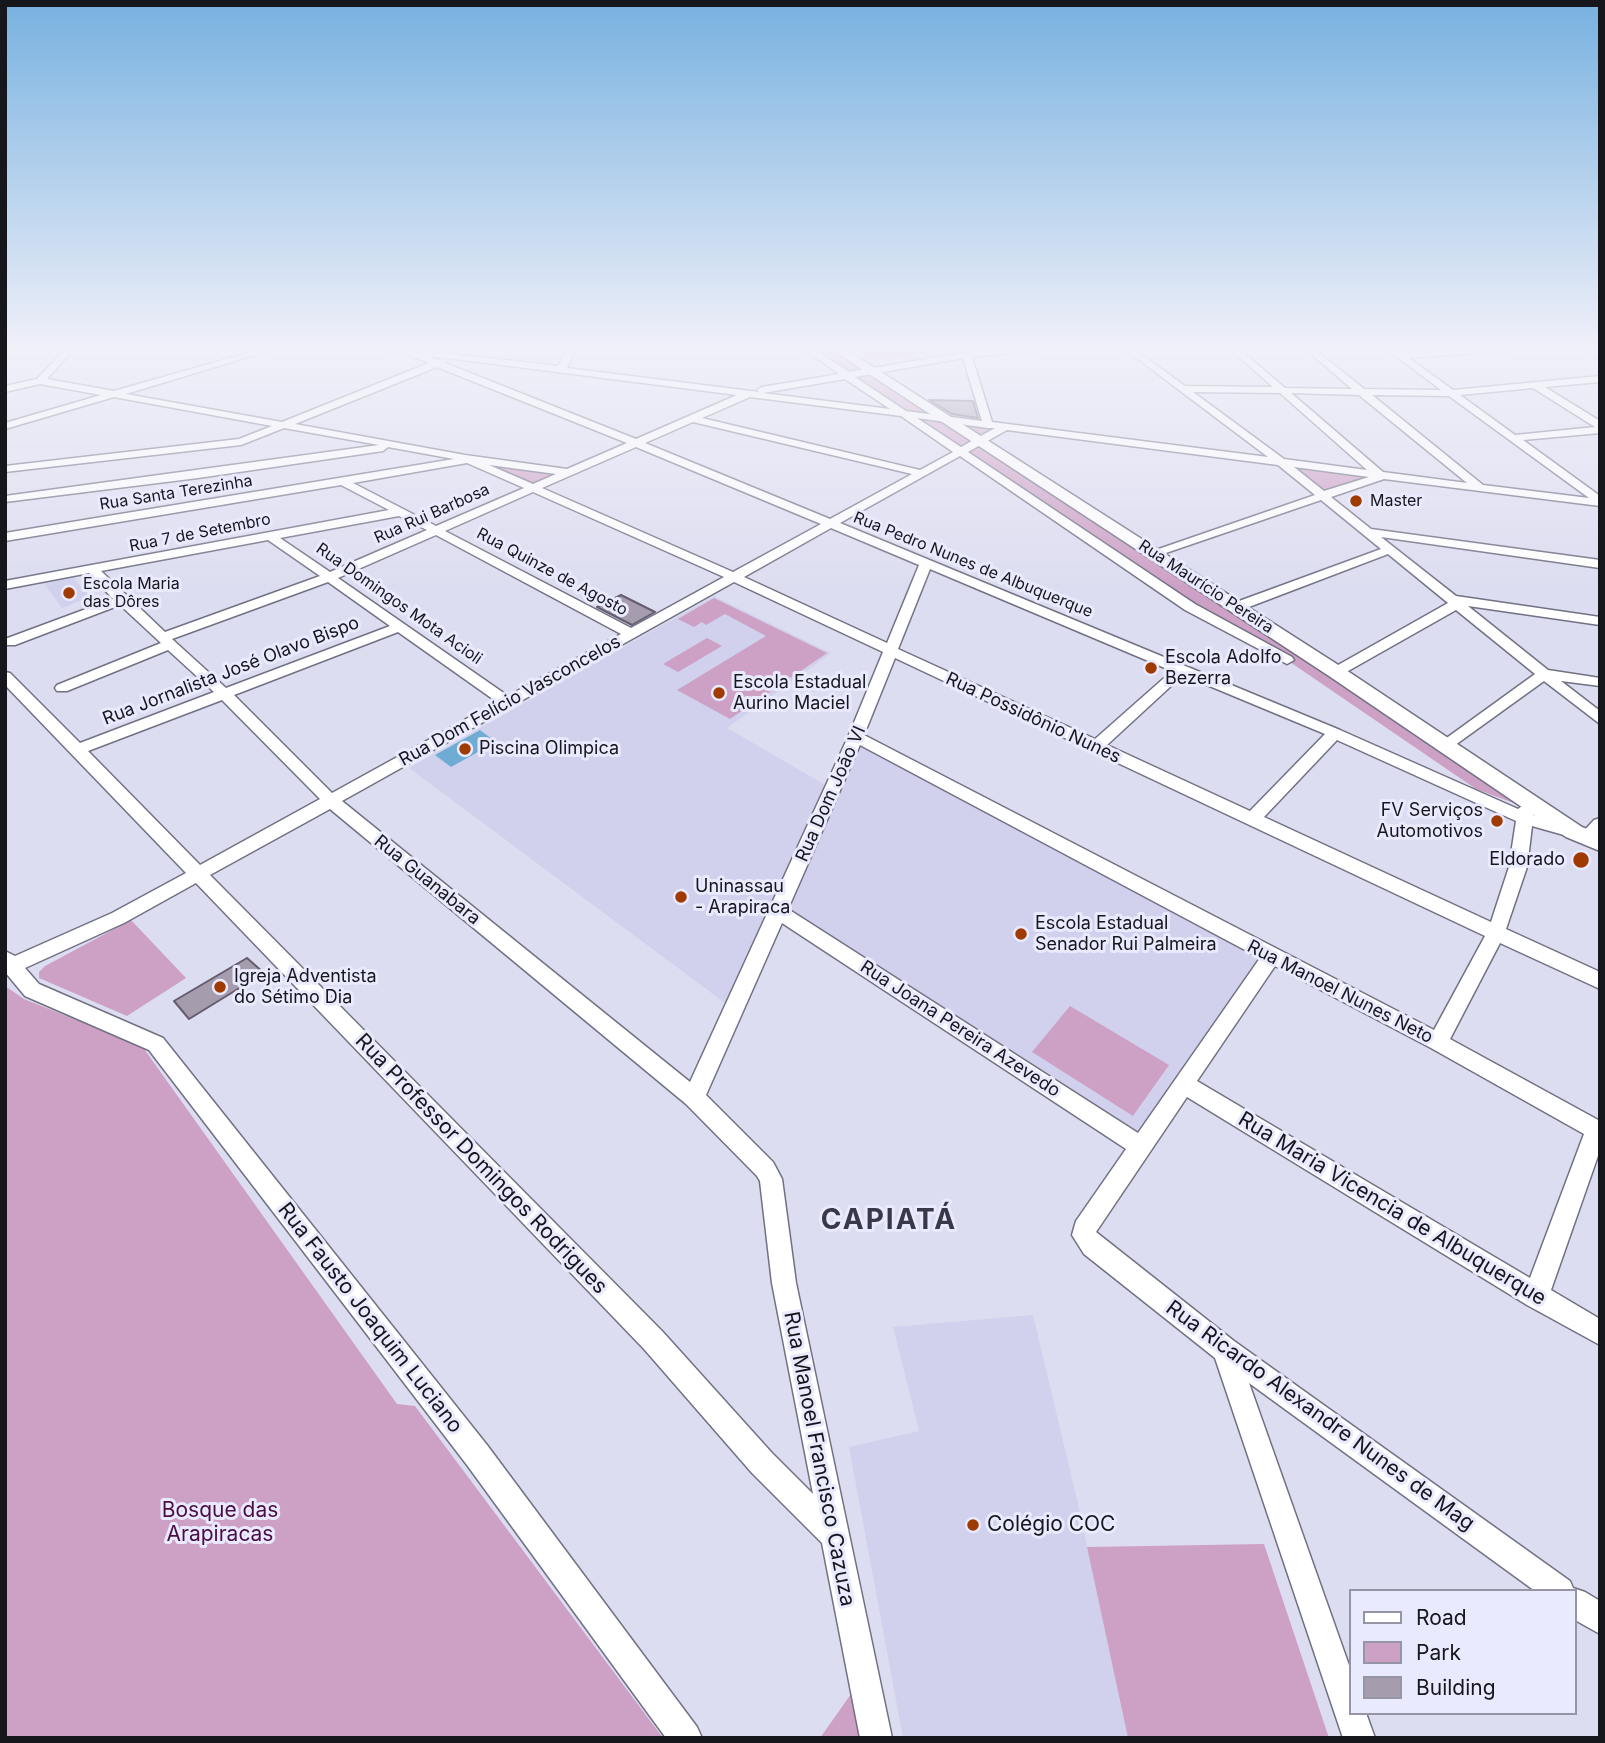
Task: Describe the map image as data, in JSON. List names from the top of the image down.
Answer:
{
  "streets": {
    "main road": ["Rua Maurício Pereira"],
    "street": [
      "Rua Santa Terezinha",
      "Rua Rui Barbosa",
      "Rua 7 de Setembro",
      "Rua Pedro Nunes de Albuquerque",
      "Rua Quinze de Agosto",
      "Rua Domingos Mota Acioli",
      "Rua Jornalista José Olavo Bispo",
      "Rua Dom Felício Vasconcelos",
      "Rua Possidônio Nunes",
      "Rua Dom João VI",
      "Rua Guanabara",
      "Rua Manoel Nunes Neto",
      "Rua Joana Pereira Azevedo",
      "Rua Professor Domingos Rodrigues",
      "Rua Maria Vicencia de Albuquerque",
      "Rua Fausto Joaquim Luciano",
      "Rua Ricardo Alexandre Nunes de Mag",
      "Rua Manoel Francisco Cazuza"
    ]
  },
  "crossings": [
    ["Rua Santa Terezinha", "Rua Quinze de Agosto"],
    ["Rua Santa Terezinha", "Rua Possidônio Nunes"],
    ["Rua Rui Barbosa", "Rua Pedro Nunes de Albuquerque"],
    ["Rua Rui Barbosa", "Rua Quinze de Agosto"],
    ["Rua Rui Barbosa", "Rua Domingos Mota Acioli"],
    ["Rua Rui Barbosa", "Rua Possidônio Nunes"],
    ["Rua Rui Barbosa", "Rua Guanabara"],
    ["Rua 7 de Setembro", "Rua Quinze de Agosto"],
    ["Rua 7 de Setembro", "Rua Domingos Mota Acioli"],
    ["Rua 7 de Setembro", "Rua Guanabara"],
    ["Rua Pedro Nunes de Albuquerque", "Rua Maurício Pereira"],
    ["Rua Pedro Nunes de Albuquerque", "Rua Dom Felício Vasconcelos"],
    ["Rua Pedro Nunes de Albuquerque", "Rua Dom João VI"],
    ["Rua Quinze de Agosto", "Rua Dom Felício Vasconcelos"],
    ["Rua Maurício Pereira", "Rua Dom Felício Vasconcelos"],
    ["Rua Domingos Mota Acioli", "Rua Jornalista José Olavo Bispo"],
    ["Rua Domingos Mota Acioli", "Rua Dom Felício Vasconcelos"],
    ["Rua Jornalista José Olavo Bispo", "Rua Guanabara"],
    ["Rua Jornalista José Olavo Bispo", "Rua Professor Domingos Rodrigues"],
    ["Rua Dom Felício Vasconcelos", "Rua Possidônio Nunes"],
    ["Rua Dom Felício Vasconcelos", "Rua Guanabara"],
    ["Rua Dom Felício Vasconcelos", "Rua Professor Domingos Rodrigues"],
    ["Rua Dom Felício Vasconcelos", "Rua Fausto Joaquim Luciano"],
    ["Rua Possidônio Nunes", "Rua Dom João VI"],
    ["Rua Dom João VI", "Rua Guanabara"],
    ["Rua Dom João VI", "Rua Manoel Nunes Neto"],
    ["Rua Dom João VI", "Rua Joana Pereira Azevedo"],
    ["Rua Guanabara", "Rua Manoel Francisco Cazuza"],
    ["Rua Joana Pereira Azevedo", "Rua Ricardo Alexandre Nunes de Mag"],
    ["Rua Professor Domingos Rodrigues", "Rua Manoel Francisco Cazuza"]
  ],
  "districts": ["CAPIATÁ"],
  "parks": ["Bosque das Arapiracas"],
  "places": [
    "Master",
    "Escola Maria das Dôres",
    "Escola Adolfo Bezerra",
    "Escola Estadual Aurino Maciel",
    "Piscina Olimpica",
    "FV Serviços Automotivos",
    "Eldorado",
    "Uninassau - Arapiraca",
    "Escola Estadual Senador Rui Palmeira",
    "Igreja Adventista do Sétimo Dia",
    "Colégio COC"
  ],
  "legend": ["Road", "Park", "Building"]
}
